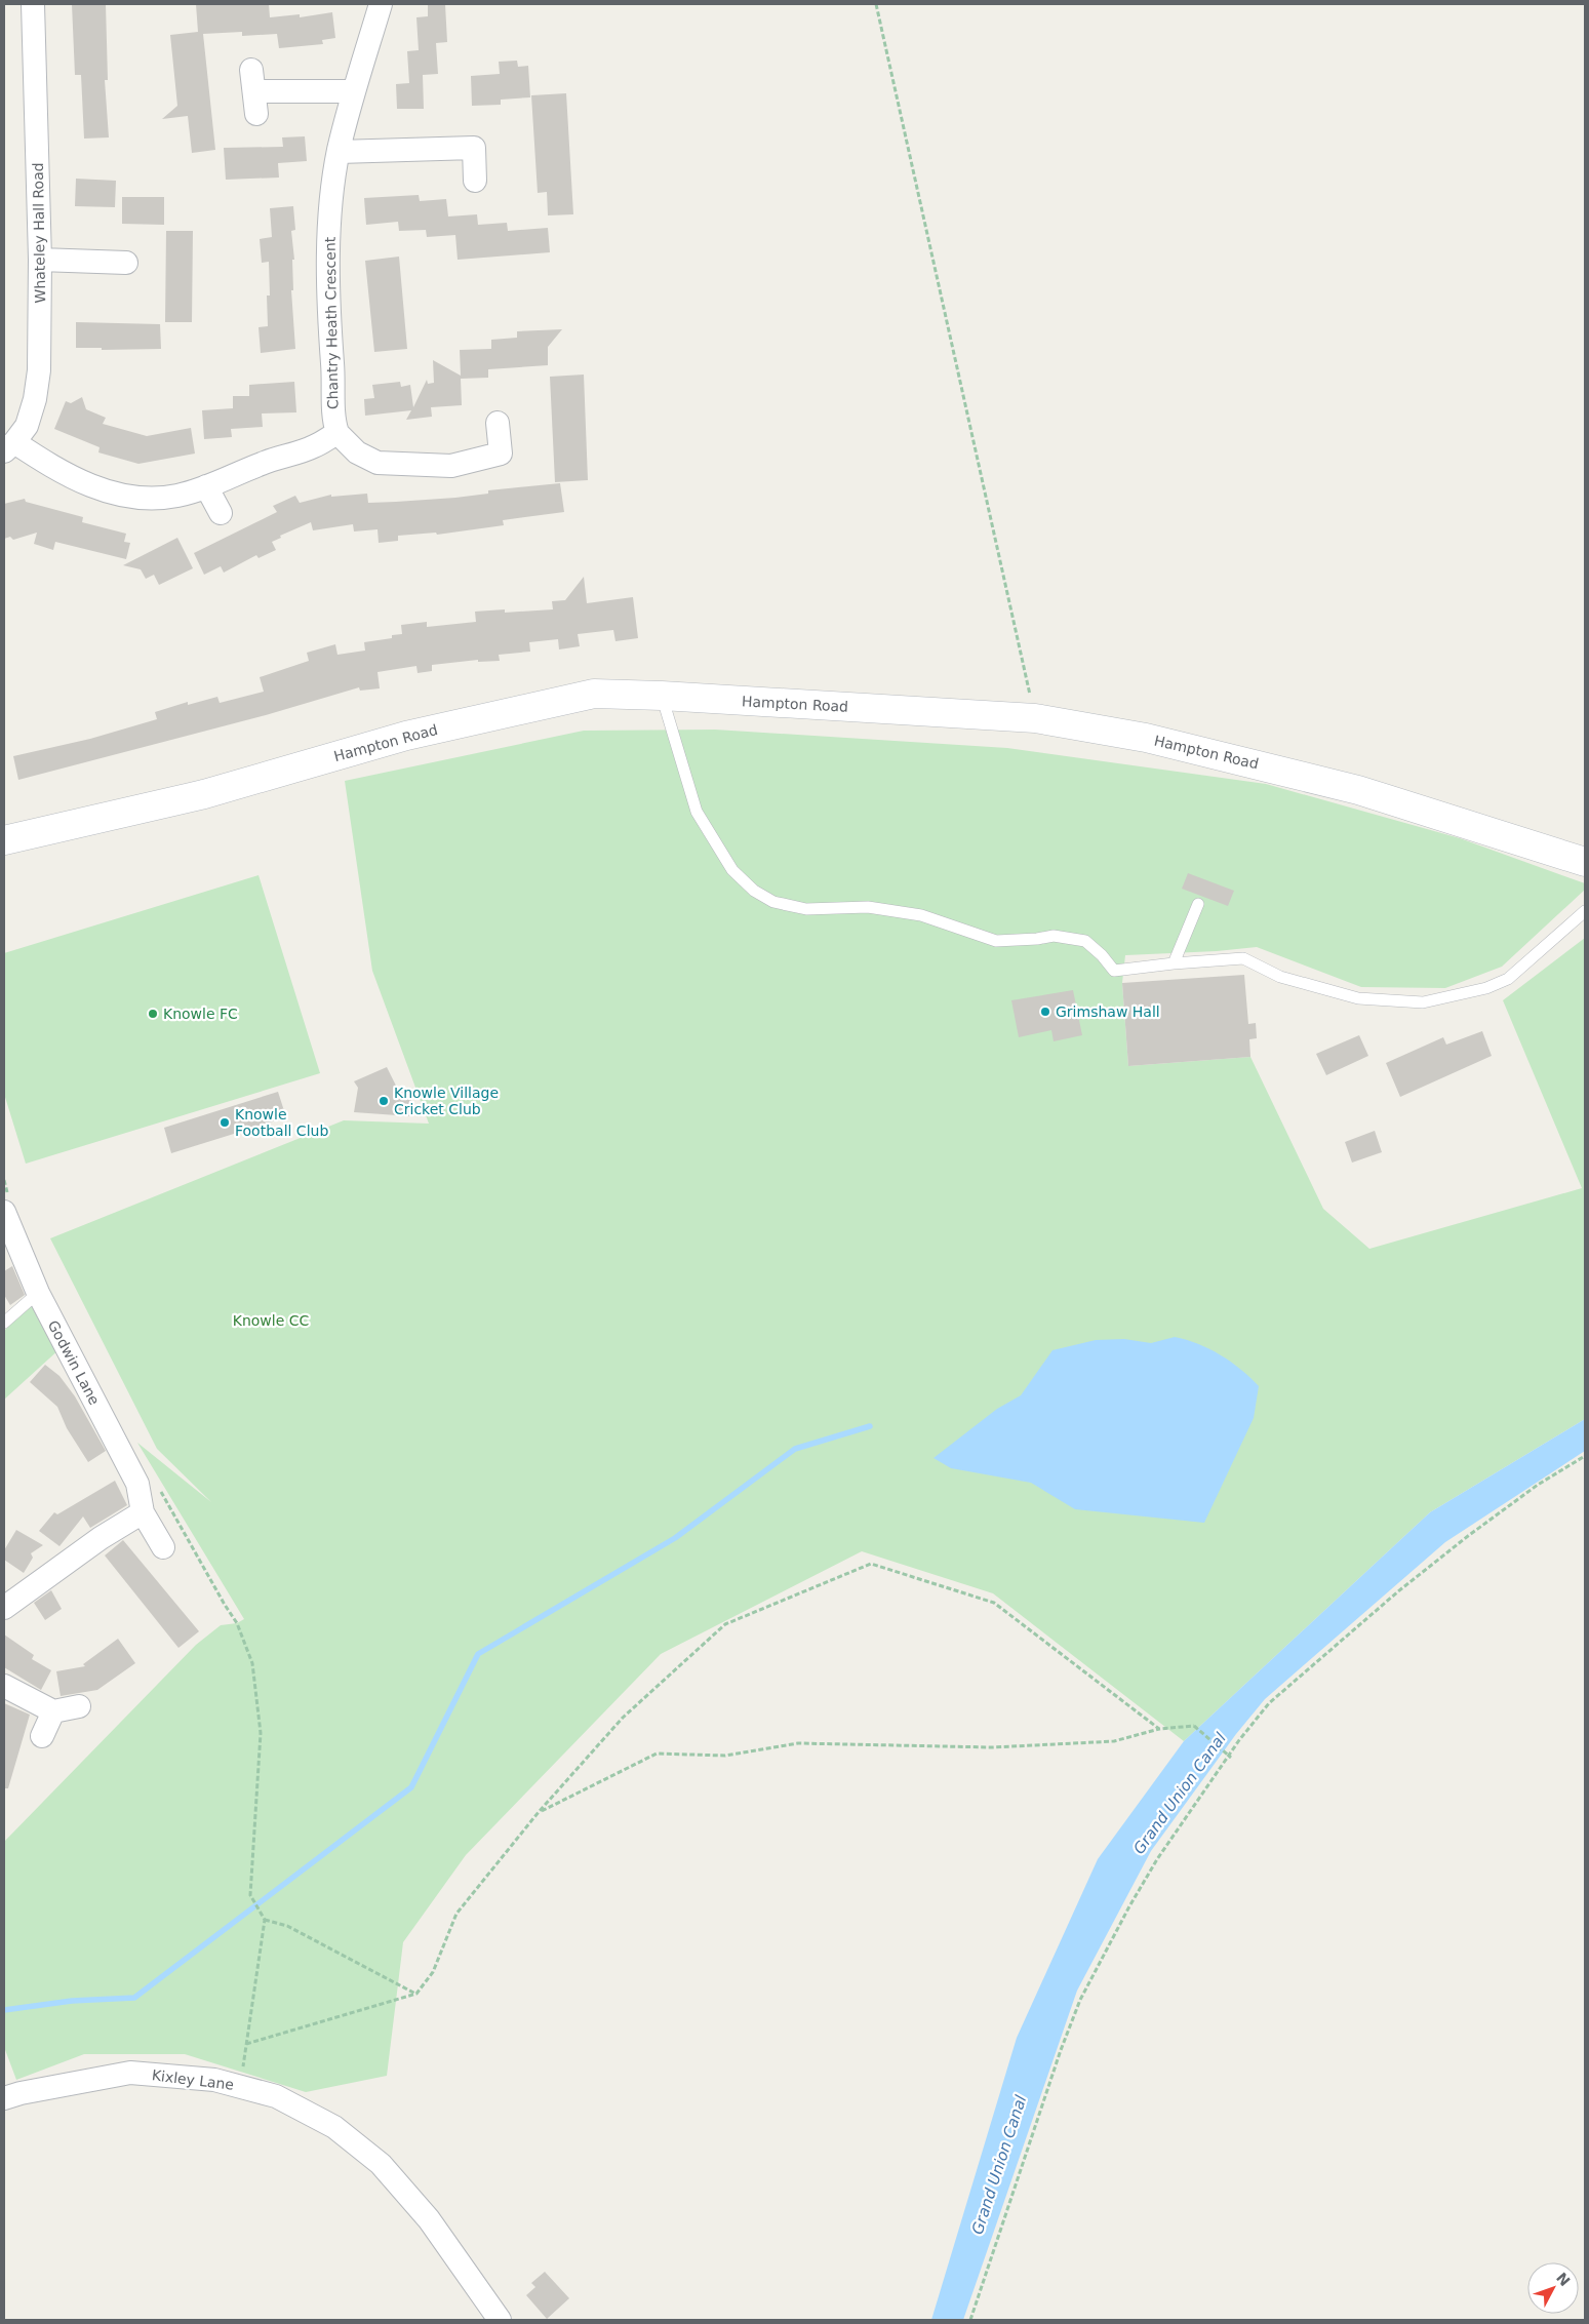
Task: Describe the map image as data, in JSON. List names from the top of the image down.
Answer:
{
  "streets": {
    "street": [
      "Whateley Hall Road",
      "Chantry Heath Crescent",
      "Hampton Road",
      "Godwin Lane",
      "Kixley Lane"
    ]
  },
  "water": ["Grand Union Canal"],
  "parks": ["Knowle CC"],
  "places": [
    "Grimshaw Hall",
    "Knowle FC",
    "Knowle Village Cricket Club",
    "Knowle Football Club"
  ],
  "north": "top right"
}
